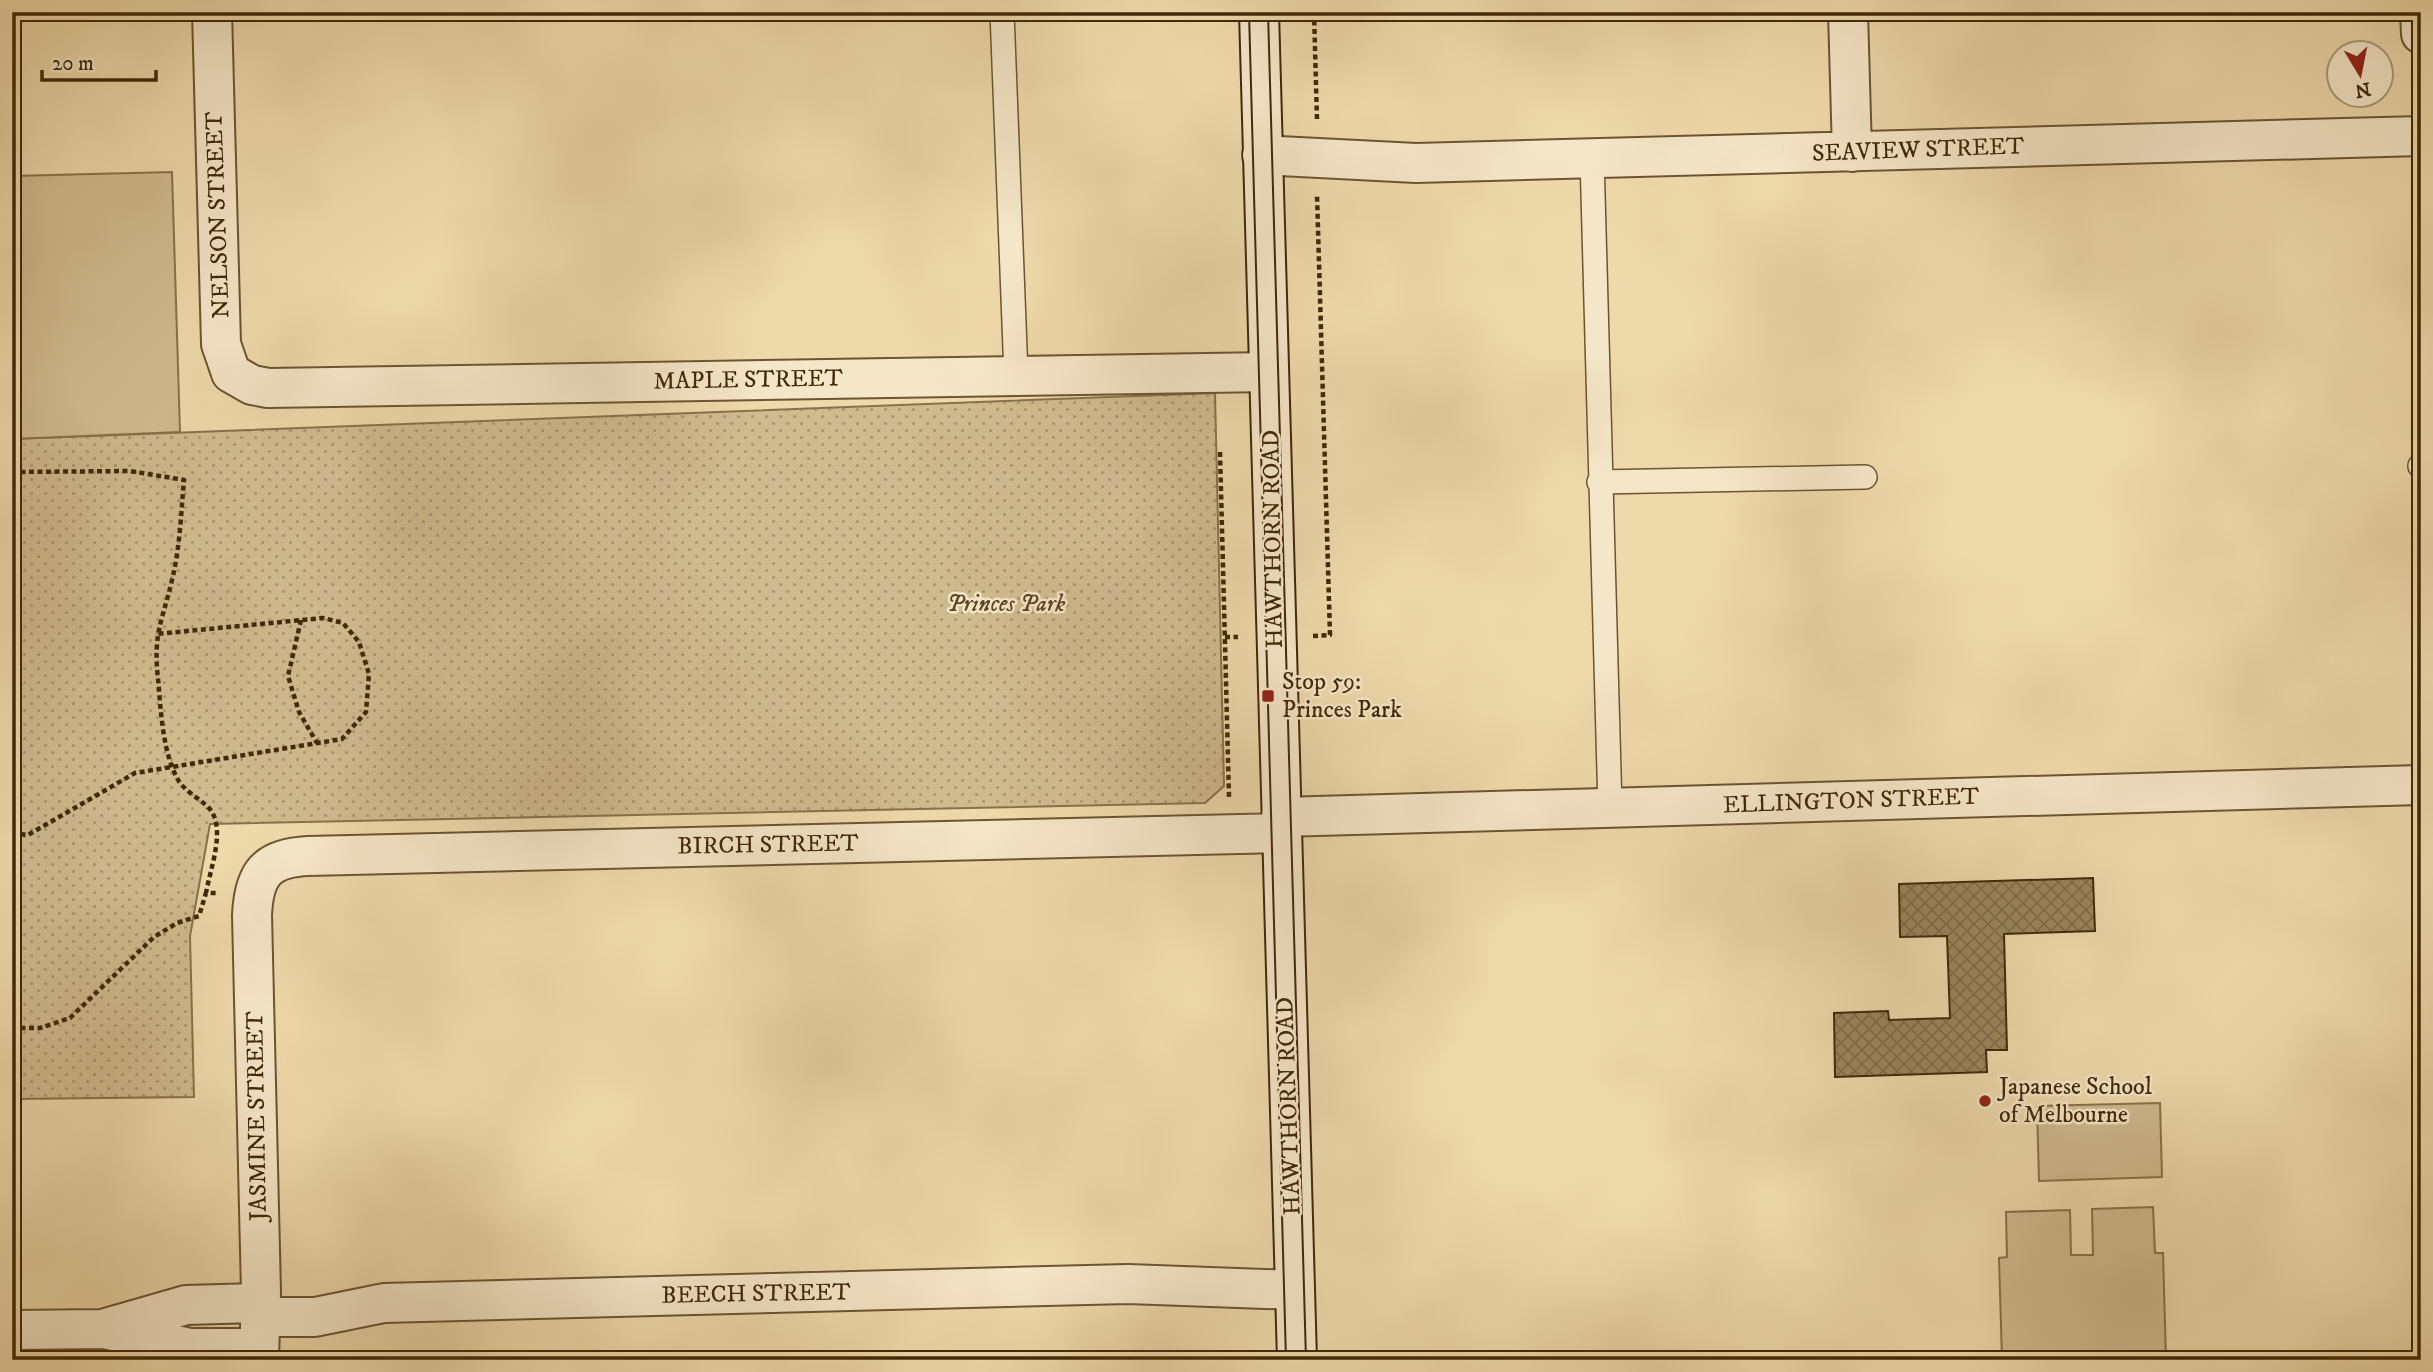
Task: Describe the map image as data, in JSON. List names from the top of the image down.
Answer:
{
  "streets": {
    "street": [
      "SEAVIEW STREET",
      "NELSON STREET",
      "MAPLE STREET",
      "HAWTHORN ROAD",
      "ELLINGTON STREET",
      "BIRCH STREET",
      "JASMINE STREET",
      "BEECH STREET"
    ]
  },
  "crossings": [
    ["SEAVIEW STREET", "HAWTHORN ROAD"],
    ["NELSON STREET", "MAPLE STREET"],
    ["MAPLE STREET", "HAWTHORN ROAD"],
    ["HAWTHORN ROAD", "ELLINGTON STREET"],
    ["HAWTHORN ROAD", "BIRCH STREET"],
    ["HAWTHORN ROAD", "BEECH STREET"],
    ["ELLINGTON STREET", "BIRCH STREET"],
    ["BIRCH STREET", "JASMINE STREET"],
    ["JASMINE STREET", "BEECH STREET"]
  ],
  "parks": ["Princes Park"],
  "places": {
    "transit": ["Stop 59: Princes Park"],
    "other": ["Japanese School of Melbourne"]
  },
  "scale_bar": "20 m",
  "north": "bottom"
}
